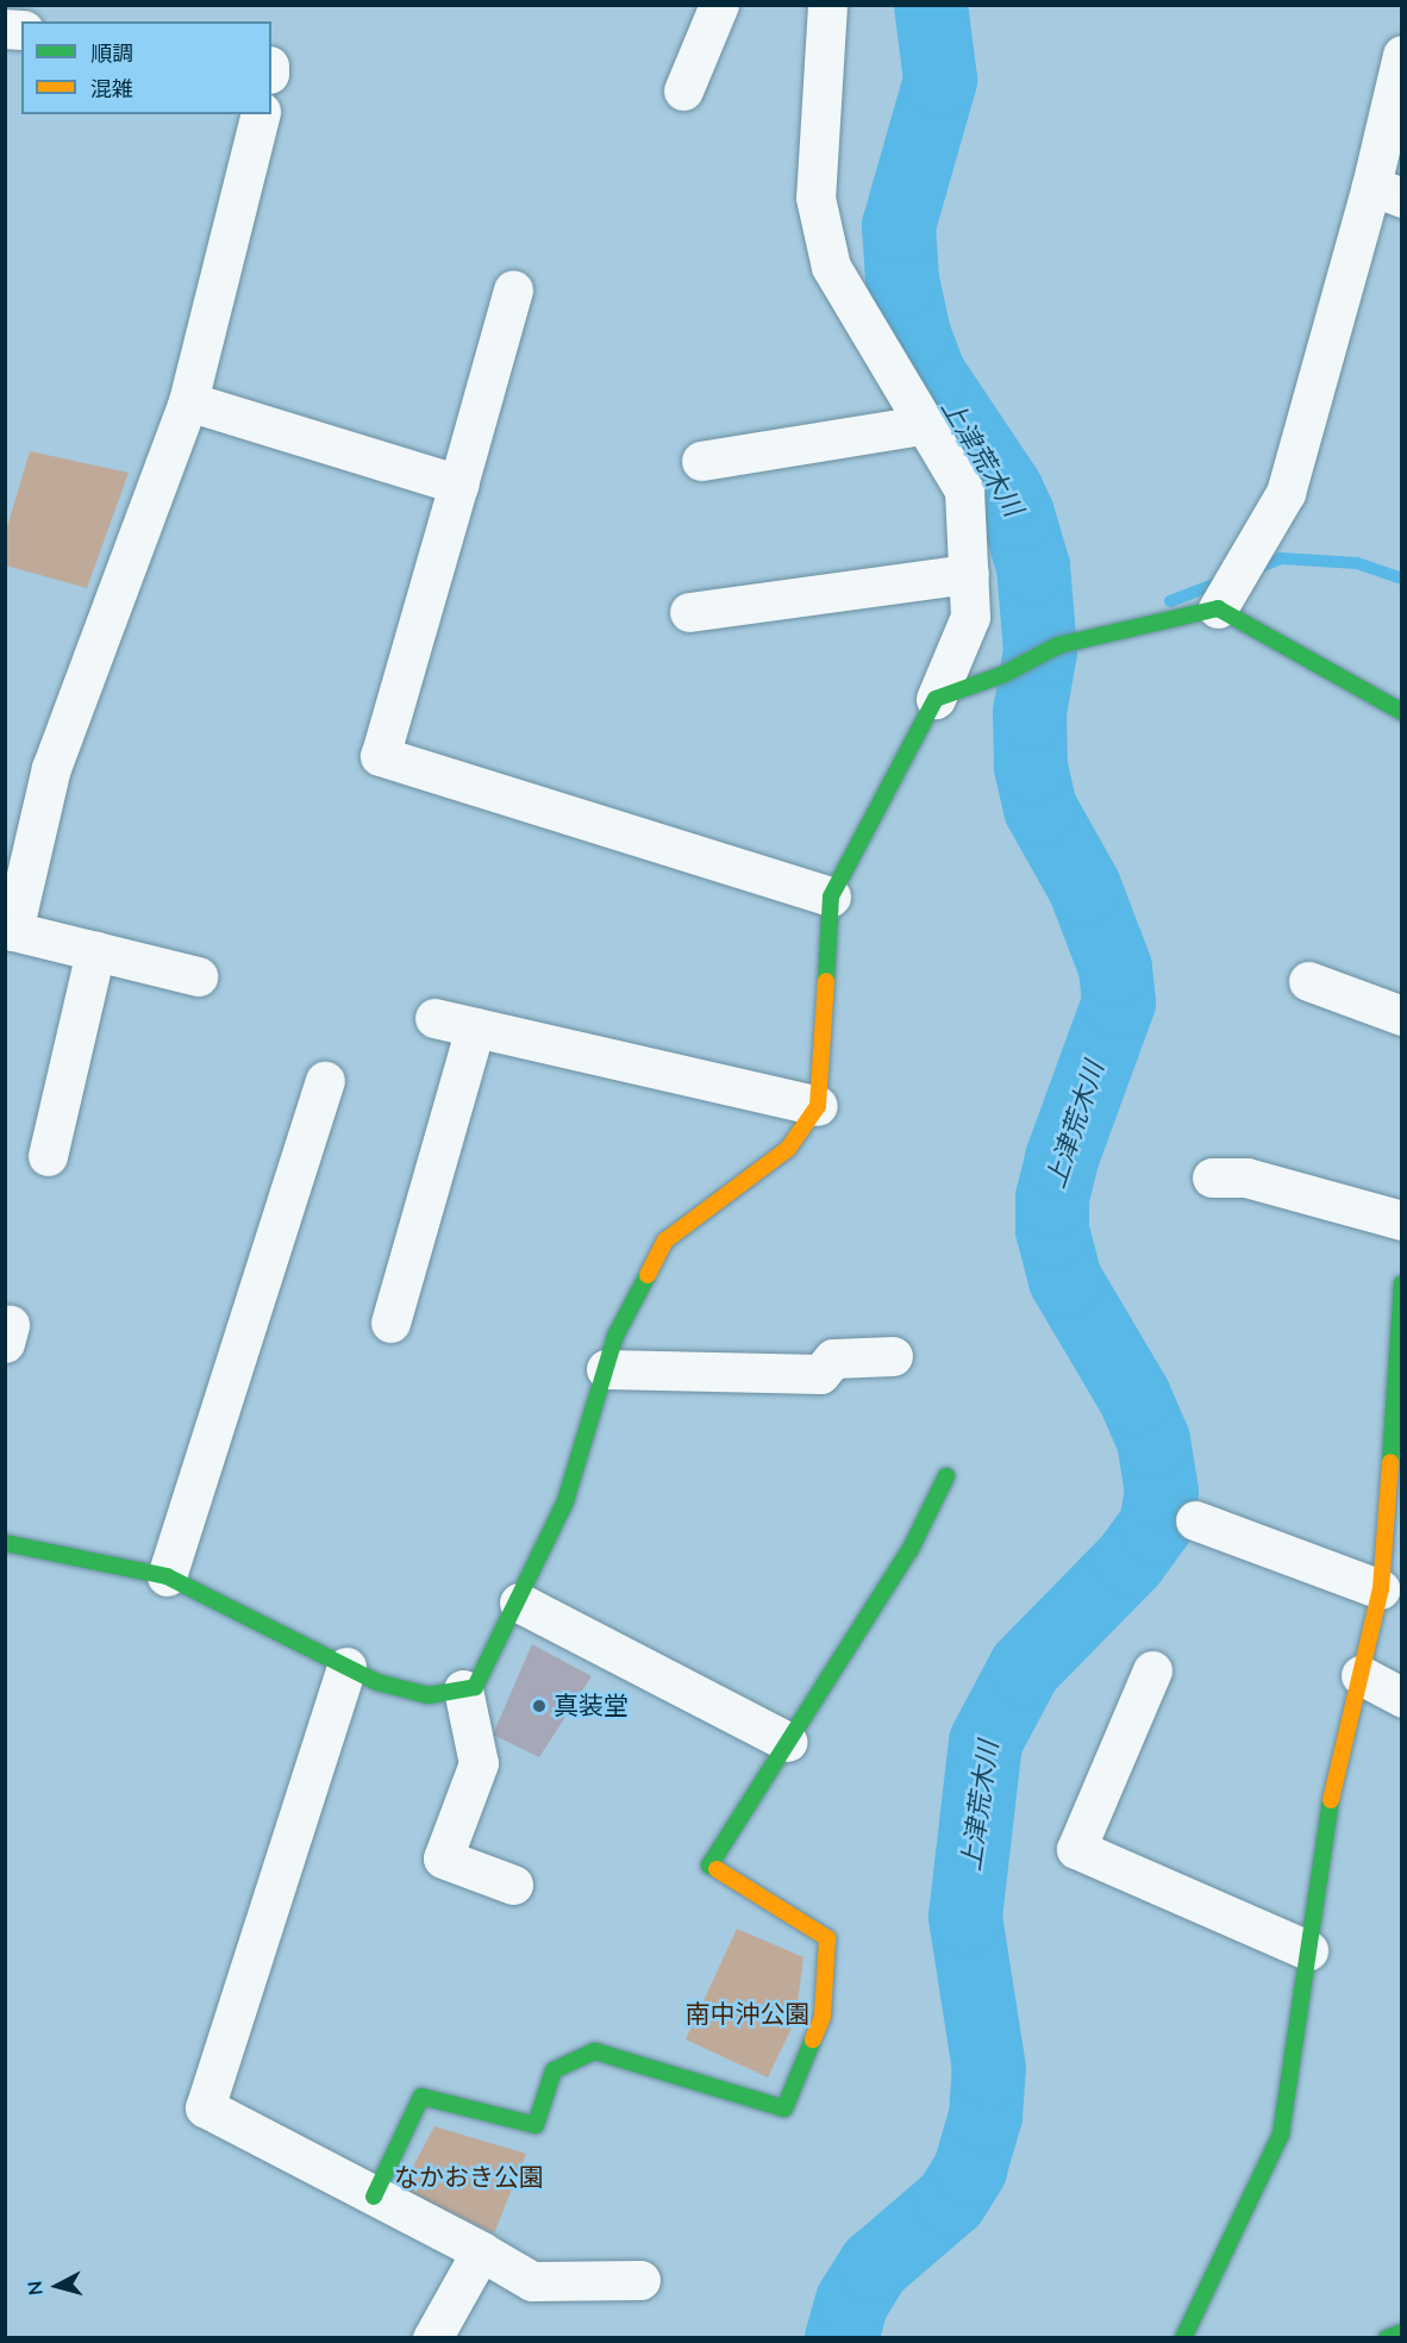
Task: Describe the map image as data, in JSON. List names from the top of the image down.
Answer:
{
  "water": ["上津荒木川"],
  "parks": ["南中沖公園", "なかおき公園"],
  "places": ["真装堂"],
  "legend": ["順調", "混雑"],
  "north": "left"
}
